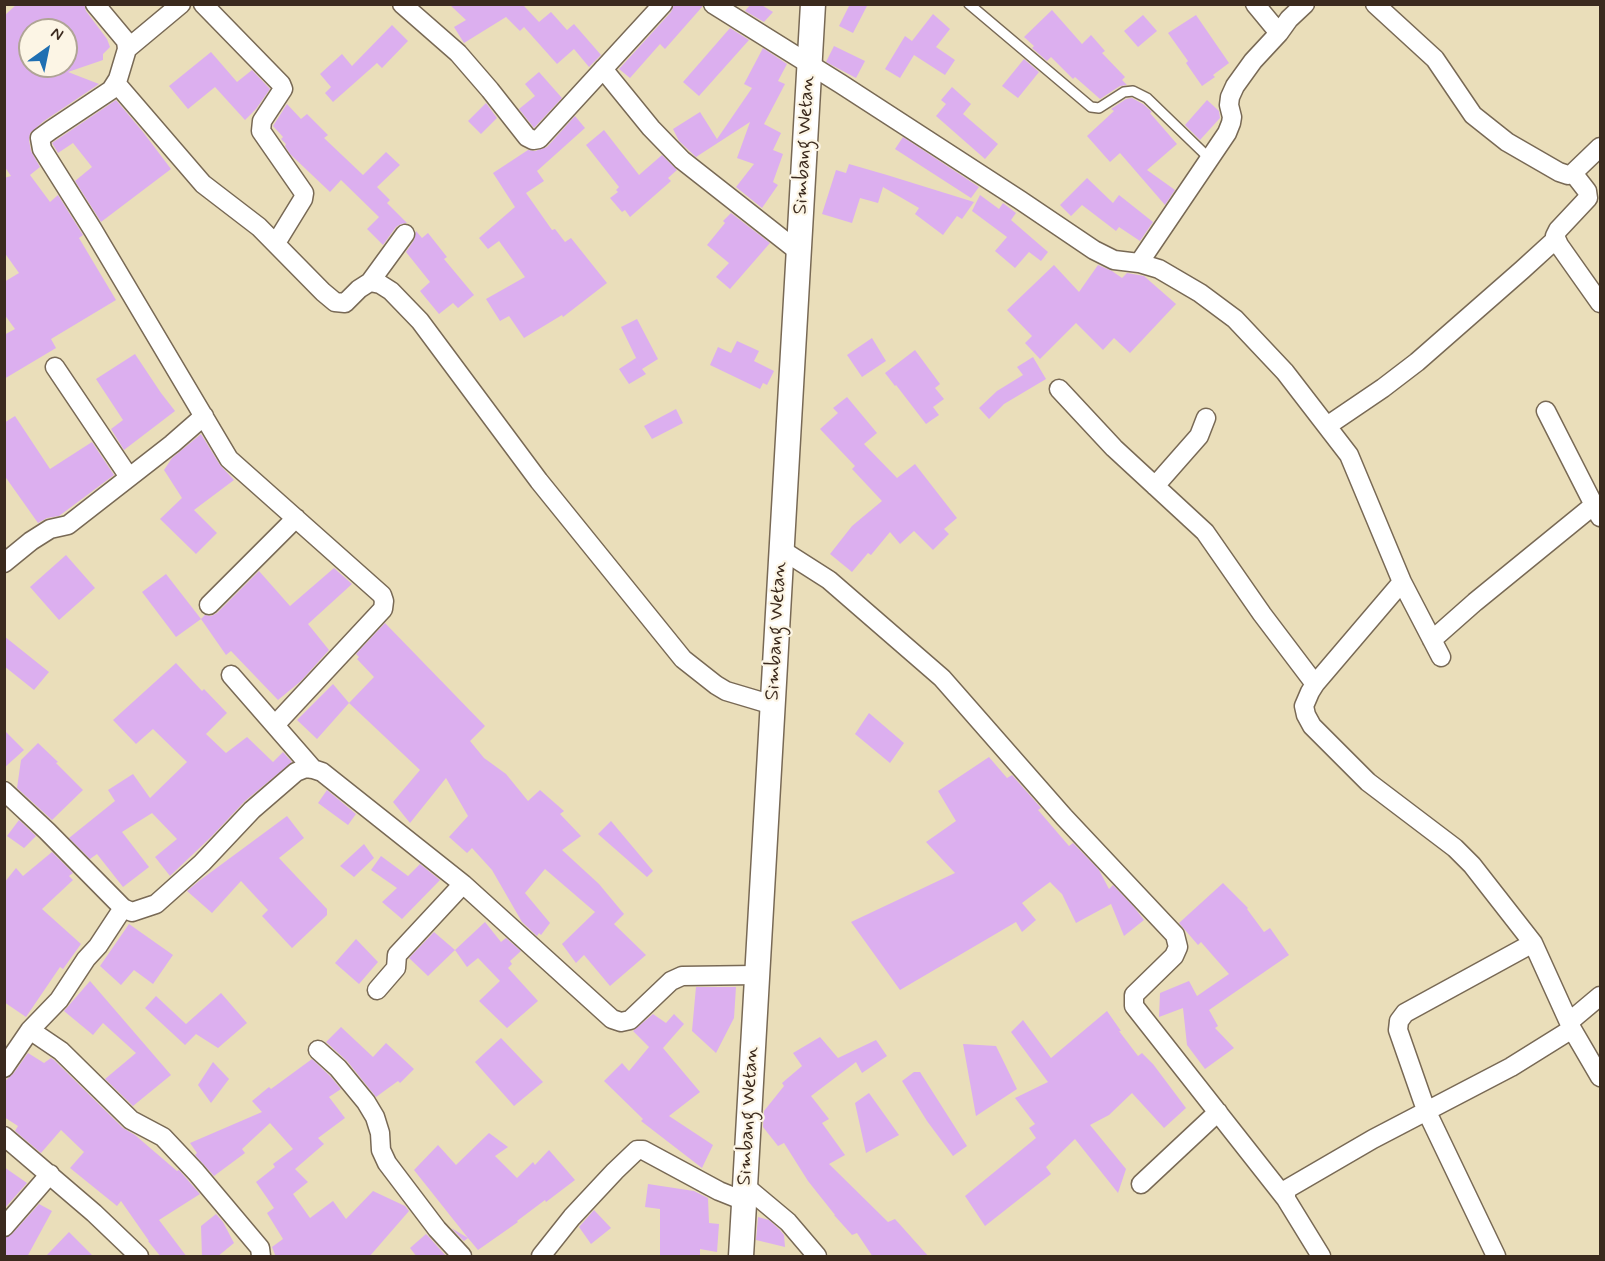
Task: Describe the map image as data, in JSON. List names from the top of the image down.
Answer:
{
  "streets": {
    "street": ["Simbang Wetan"]
  },
  "north": "top right"
}
